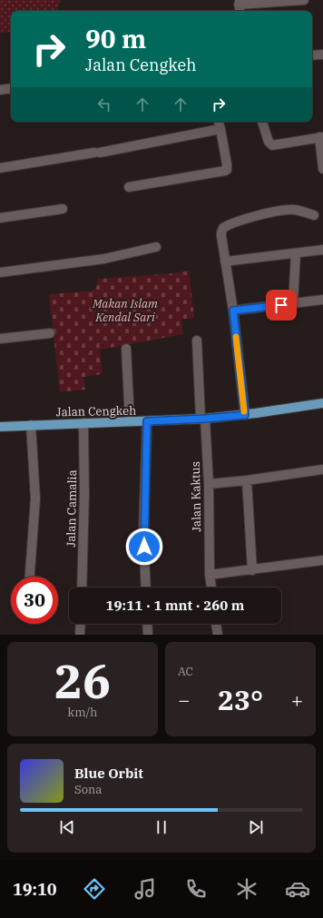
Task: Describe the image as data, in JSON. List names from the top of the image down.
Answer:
{
  "streets": {
    "main road": ["Jalan Cengkeh"],
    "street": ["Jalan Kaktus", "Jalan Camalia"]
  },
  "crossings": [
    ["Jalan Cengkeh", "Jalan Kaktus"],
    ["Jalan Cengkeh", "Jalan Camalia"]
  ],
  "parks": ["Makan Islam Kendal Sari"],
  "page": {
    "turn": ["90 m", "Jalan Cengkeh"],
    "limit": "30",
    "trip": "19:11 · 1 mnt · 260 m",
    "tile": [
      ["26", "km/h"],
      "AC"
    ],
    "heat": ["−", "23°", "+"],
    "song": ["Blue Orbit", "Sona"],
    "tabs": "19:10"
  }
}
